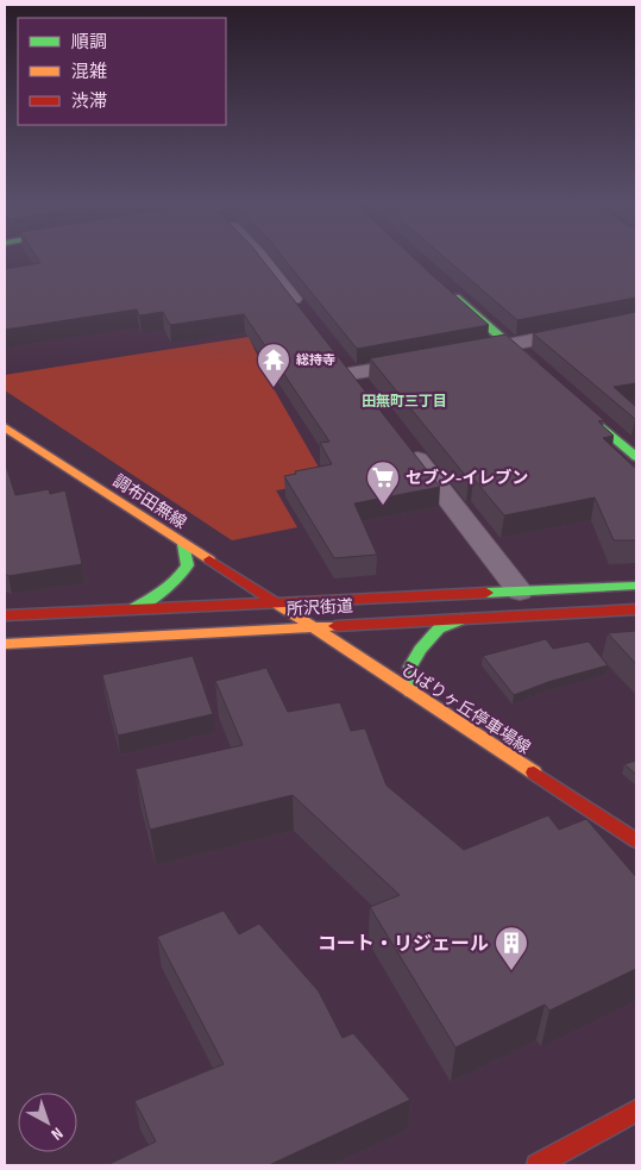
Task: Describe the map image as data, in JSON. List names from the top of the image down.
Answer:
{
  "streets": {
    "main road": ["調布田無線", "所沢街道", "ひばりヶ丘停車場線"]
  },
  "crossings": [
    ["調布田無線", "所沢街道"],
    ["調布田無線", "ひばりヶ丘停車場線"],
    ["所沢街道", "ひばりヶ丘停車場線"]
  ],
  "districts": ["田無町三丁目"],
  "places": {
    "temple": ["総持寺"],
    "supermarket": ["セブン-イレブン"],
    "building": ["コート・リジェール"]
  },
  "legend": ["順調", "混雑", "渋滞"],
  "north": "bottom right"
}
